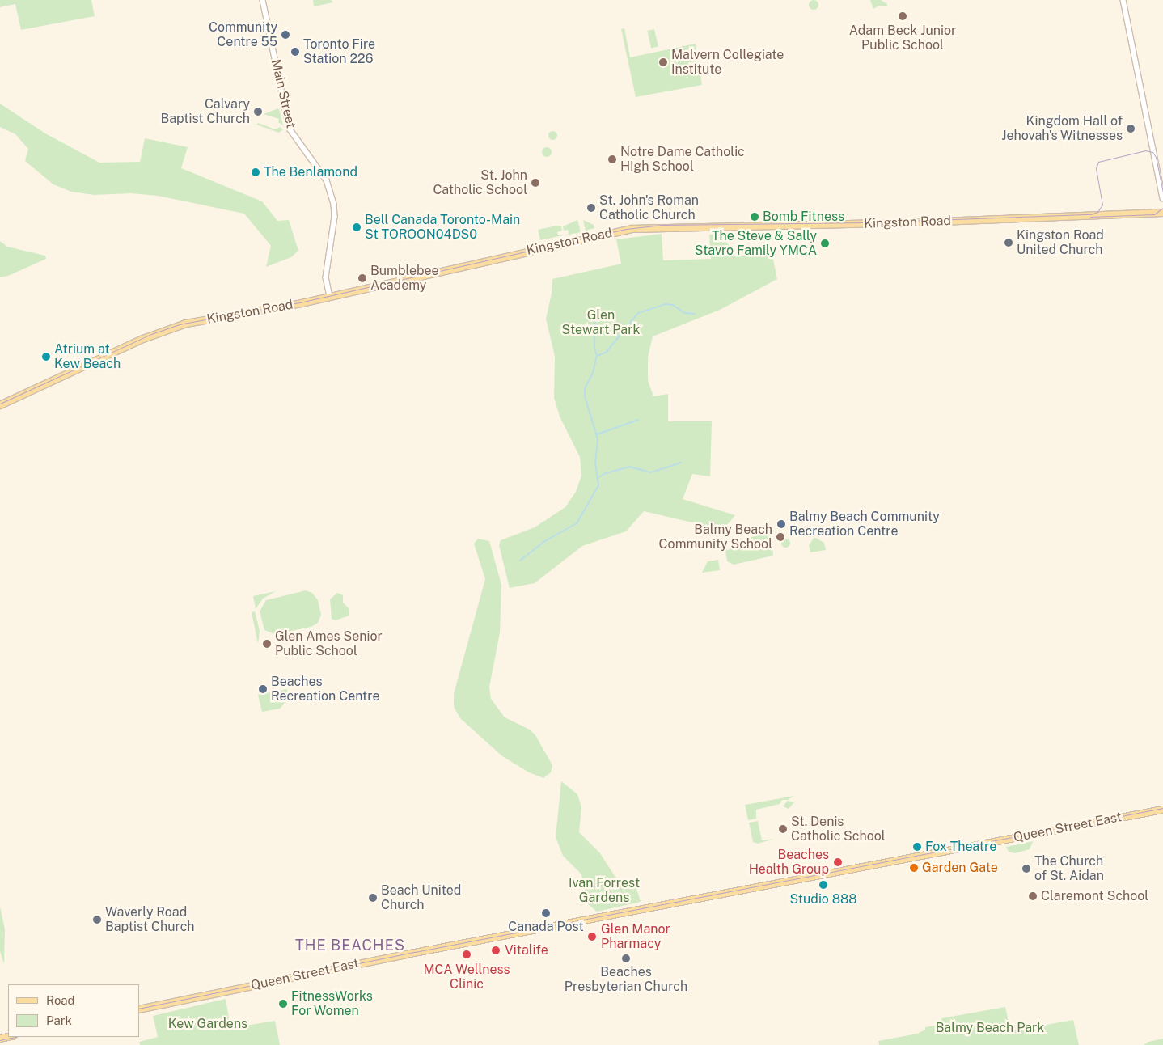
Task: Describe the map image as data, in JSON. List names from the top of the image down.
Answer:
{
  "streets": {
    "main road": ["Kingston Road", "Queen Street East"],
    "street": ["Main Street"]
  },
  "crossings": [
    ["Main Street", "Kingston Road"]
  ],
  "districts": ["THE BEACHES"],
  "parks": [
    "Glen Stewart Park",
    "Ivan Forrest Gardens",
    "Kew Gardens",
    "Balmy Beach Park"
  ],
  "places": [
    "Adam Beck Junior Public School",
    "Community Centre 55",
    "Toronto Fire Station 226",
    "Malvern Collegiate Institute",
    "Calvary Baptist Church",
    "Kingdom Hall of Jehovah's Witnesses",
    "Notre Dame Catholic High School",
    "The Benlamond",
    "St. John Catholic School",
    "St. John's Roman Catholic Church",
    "Bomb Fitness",
    "Bell Canada Toronto-Main St TOROON04DS0",
    "Kingston Road United Church",
    "The Steve & Sally Stavro Family YMCA",
    "Bumblebee Academy",
    "Atrium at Kew Beach",
    "Balmy Beach Community Recreation Centre",
    "Balmy Beach Community School",
    "Glen Ames Senior Public School",
    "Beaches Recreation Centre",
    "St. Denis Catholic School",
    "Fox Theatre",
    "Beaches Health Group",
    "Garden Gate",
    "The Church of St. Aidan",
    "Studio 888",
    "Claremont School",
    "Beach United Church",
    "Canada Post",
    "Waverly Road Baptist Church",
    "Glen Manor Pharmacy",
    "Vitalife",
    "MCA Wellness Clinic",
    "Beaches Presbyterian Church",
    "FitnessWorks For Women"
  ],
  "legend": ["Road", "Park"]
}
